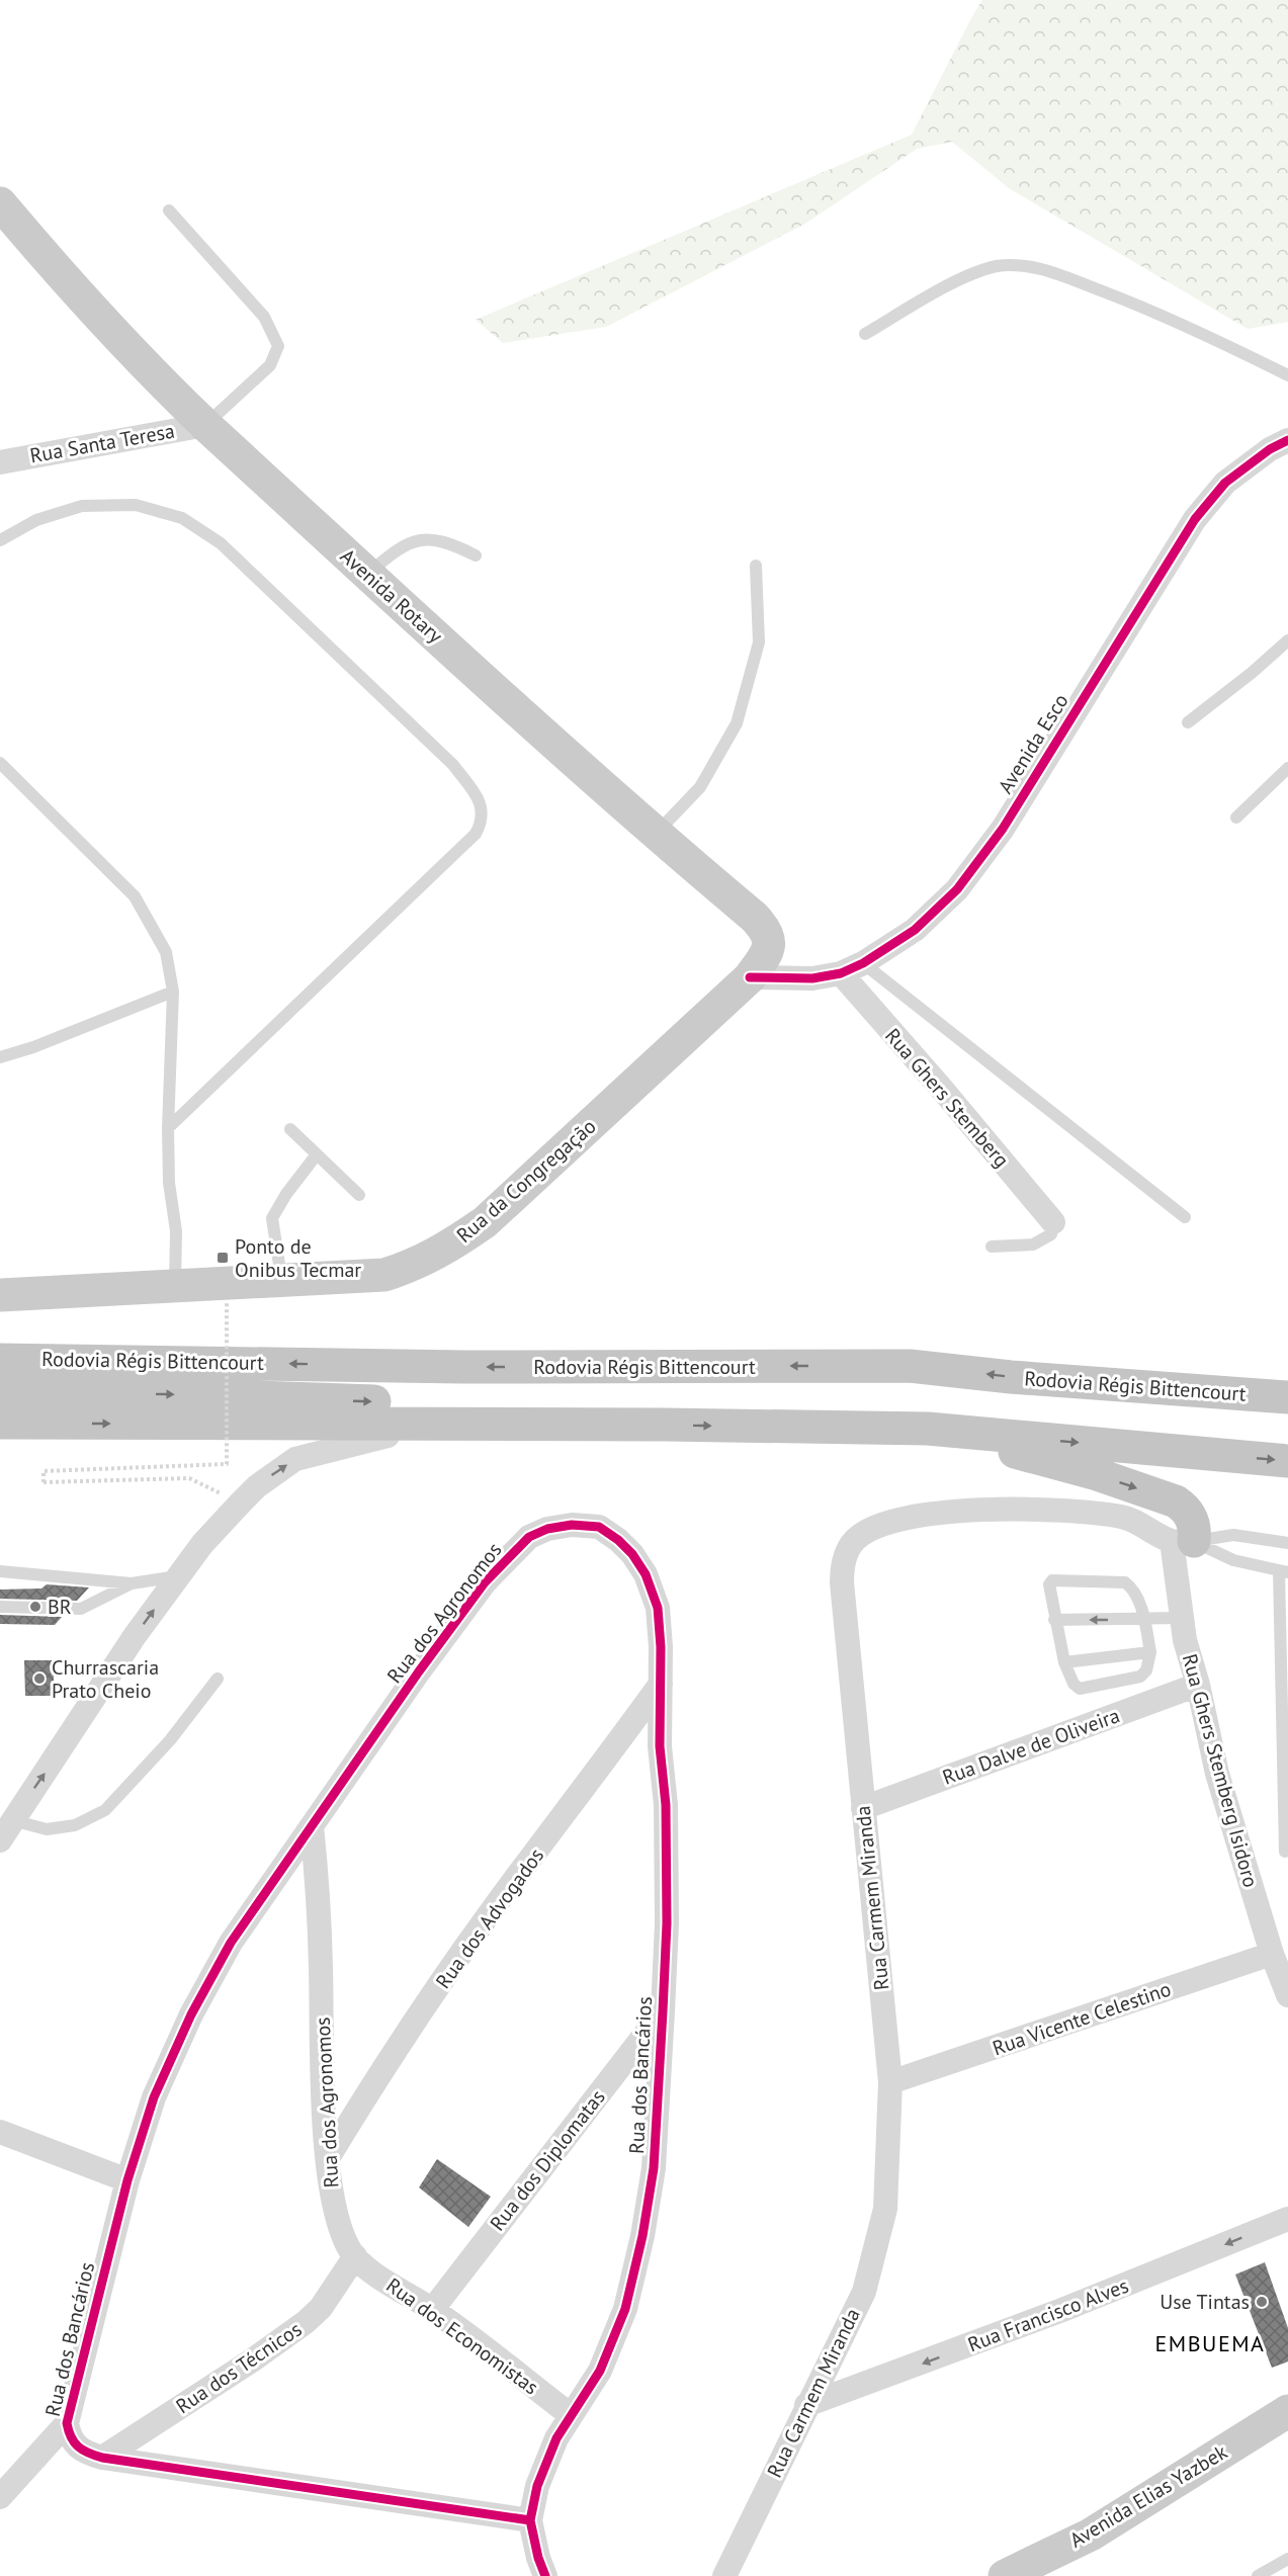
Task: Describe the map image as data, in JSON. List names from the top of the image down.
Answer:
{
  "streets": {
    "highway": ["Rodovia Régis Bittencourt"],
    "main road": ["Avenida Rotary", "Rua da Congregação", "Avenida Elias Yazbek"],
    "street": [
      "Rua Santa Teresa",
      "Avenida Esco",
      "Rua Ghers Stemberg",
      "Rua dos Agronomos",
      "Rua Dalve de Oliveira",
      "Rua Ghers Stemberg Isidoro",
      "Rua Carmem Miranda",
      "Rua dos Advogados",
      "Rua Vicente Celestino",
      "Rua dos Bancários",
      "Rua dos Diplomatas",
      "Rua Francisco Alves",
      "Rua dos Economistas",
      "Rua dos Técnicos"
    ]
  },
  "crossings": [
    ["Rua Santa Teresa", "Avenida Rotary"],
    ["Avenida Rotary", "Avenida Esco"],
    ["Avenida Rotary", "Rua da Congregação"],
    ["Avenida Esco", "Rua Ghers Stemberg"],
    ["Avenida Esco", "Rua da Congregação"],
    ["Rua dos Agronomos", "Rua dos Advogados"],
    ["Rua dos Agronomos", "Rua dos Bancários"],
    ["Rua dos Agronomos", "Rua dos Economistas"],
    ["Rua dos Agronomos", "Rua dos Técnicos"],
    ["Rua Dalve de Oliveira", "Rua Ghers Stemberg Isidoro"],
    ["Rua Dalve de Oliveira", "Rua Carmem Miranda"],
    ["Rua Ghers Stemberg Isidoro", "Rua Carmem Miranda"],
    ["Rua Ghers Stemberg Isidoro", "Rua Vicente Celestino"],
    ["Rua Carmem Miranda", "Rua Vicente Celestino"],
    ["Rua Carmem Miranda", "Rua Francisco Alves"],
    ["Rua dos Advogados", "Rua dos Bancários"],
    ["Rua dos Bancários", "Rua dos Diplomatas"],
    ["Rua dos Bancários", "Rua dos Economistas"],
    ["Rua dos Bancários", "Rua dos Técnicos"],
    ["Rua dos Diplomatas", "Rua dos Economistas"],
    ["Rua dos Economistas", "Rua dos Técnicos"]
  ],
  "one_way": ["Rua Francisco Alves"],
  "districts": ["EMBUEMA"],
  "places": {
    "transit": ["Ponto de Onibus Tecmar"],
    "other": ["BR", "Churrascaria Prato Cheio", "Use Tintas"]
  }
}
